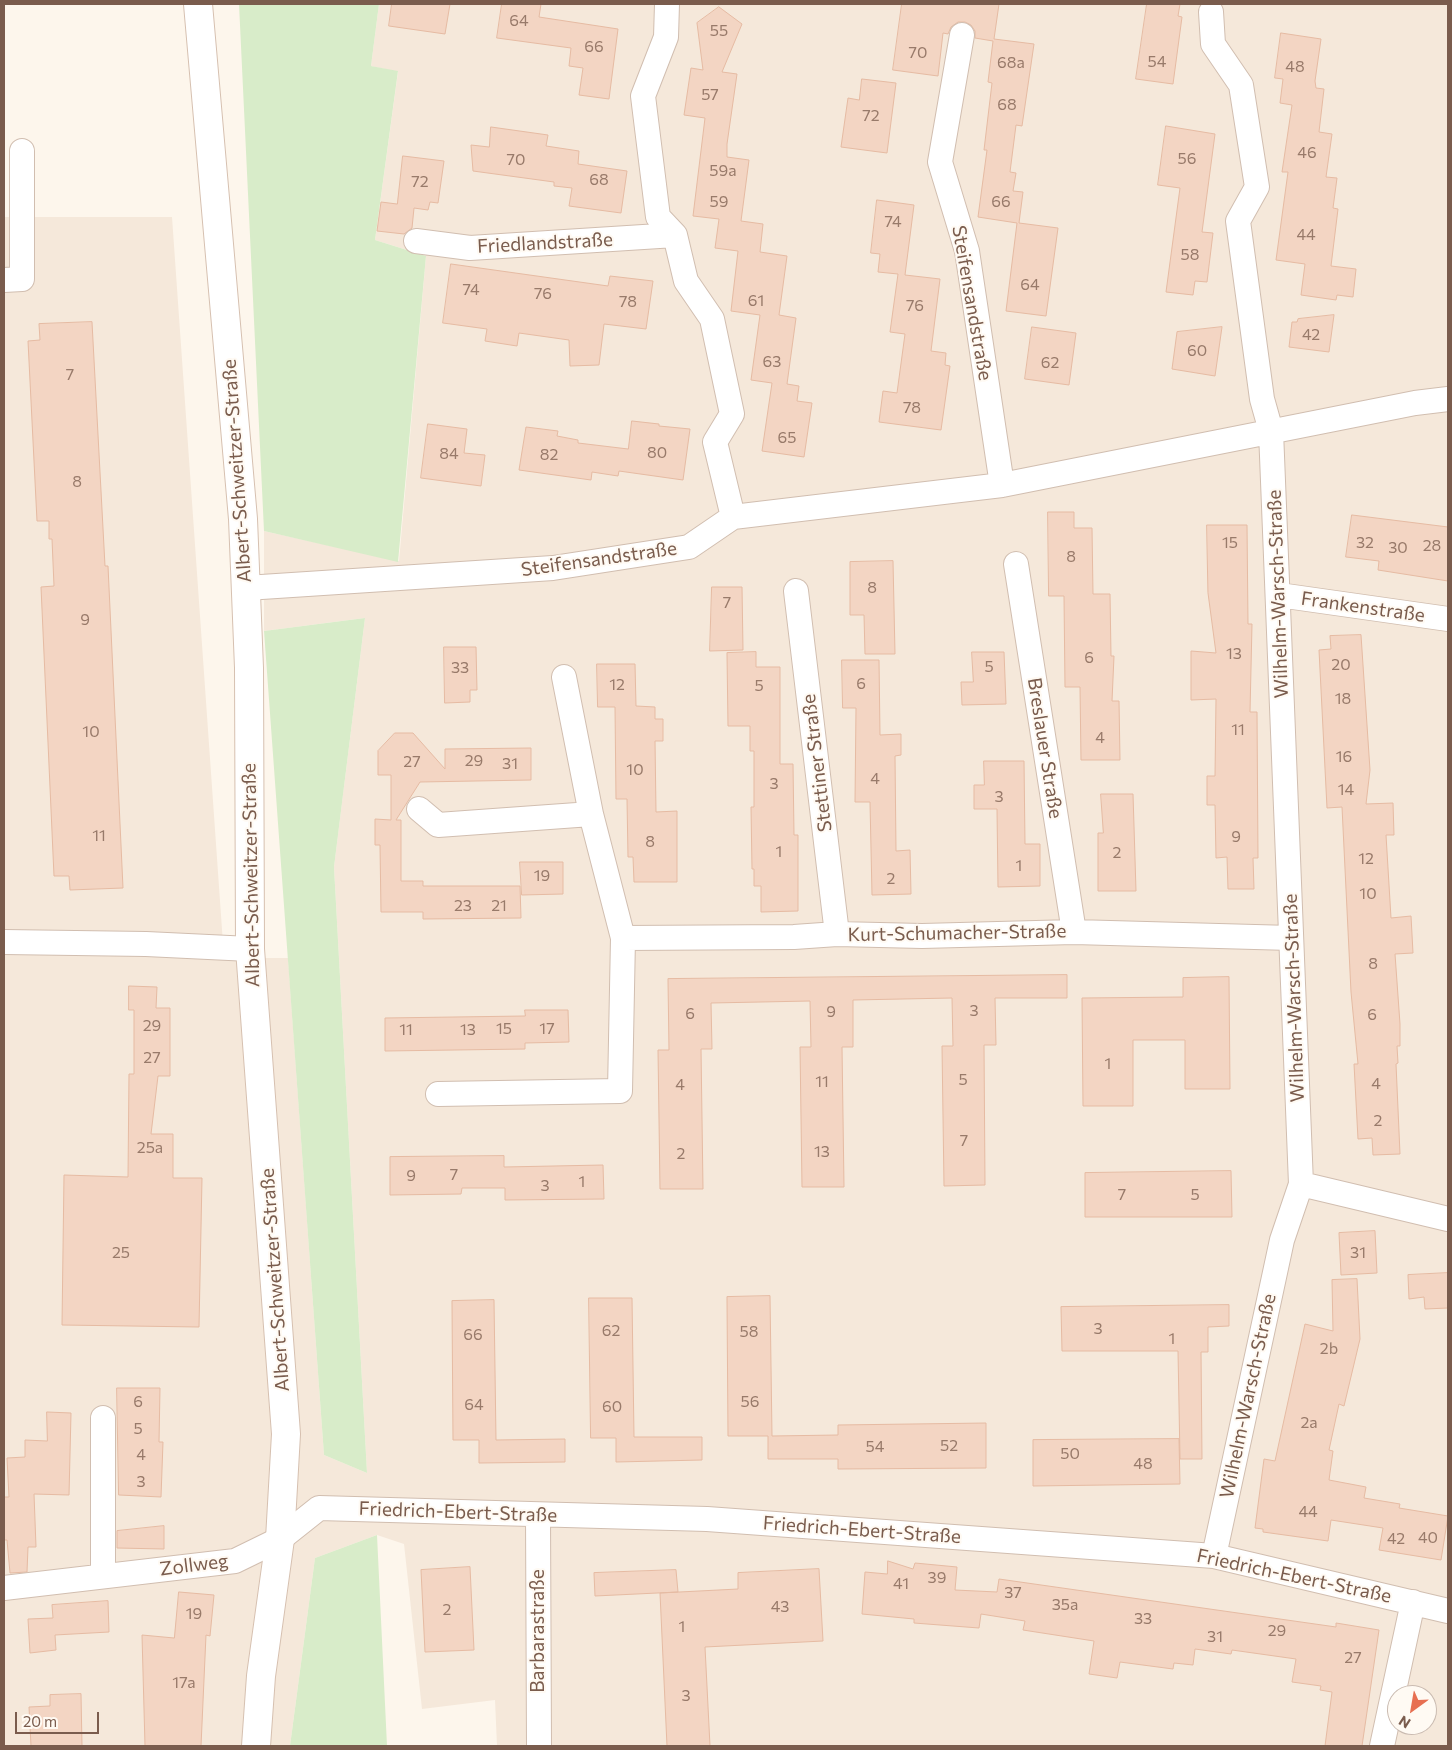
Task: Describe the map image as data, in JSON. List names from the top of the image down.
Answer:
{
  "streets": {
    "street": [
      "Friedlandstraße",
      "Steifensandstraße",
      "Albert-Schweitzer-Straße",
      "Wilhelm-Warsch-Straße",
      "Frankenstraße",
      "Breslauer Straße",
      "Stettiner Straße",
      "Kurt-Schumacher-Straße",
      "Friedrich-Ebert-Straße",
      "Zollweg",
      "Barbarastraße"
    ]
  },
  "crossings": [
    ["Steifensandstraße", "Albert-Schweitzer-Straße"],
    ["Steifensandstraße", "Wilhelm-Warsch-Straße"],
    ["Albert-Schweitzer-Straße", "Friedrich-Ebert-Straße"],
    ["Albert-Schweitzer-Straße", "Zollweg"],
    ["Wilhelm-Warsch-Straße", "Frankenstraße"],
    ["Wilhelm-Warsch-Straße", "Kurt-Schumacher-Straße"],
    ["Wilhelm-Warsch-Straße", "Friedrich-Ebert-Straße"],
    ["Breslauer Straße", "Kurt-Schumacher-Straße"],
    ["Stettiner Straße", "Kurt-Schumacher-Straße"],
    ["Friedrich-Ebert-Straße", "Zollweg"],
    ["Friedrich-Ebert-Straße", "Barbarastraße"]
  ],
  "house_numbers": [
    "64",
    "55",
    "66",
    "70",
    "54",
    "68a",
    "48",
    "57",
    "68",
    "72",
    "46",
    "56",
    "70",
    "59a",
    "68",
    "72",
    "59",
    "66",
    "74",
    "44",
    "58",
    "64",
    "74",
    "76",
    "61",
    "78",
    "76",
    "42",
    "60",
    "63",
    "62",
    "7",
    "78",
    "65",
    "80",
    "84",
    "82",
    "8",
    "15",
    "32",
    "28",
    "30",
    "8",
    "8",
    "7",
    "9",
    "13",
    "6",
    "20",
    "5",
    "33",
    "6",
    "12",
    "5",
    "18",
    "11",
    "10",
    "4",
    "16",
    "29",
    "27",
    "31",
    "10",
    "4",
    "3",
    "14",
    "3",
    "11",
    "9",
    "8",
    "1",
    "2",
    "12",
    "1",
    "19",
    "2",
    "10",
    "23",
    "21",
    "8",
    "3",
    "9",
    "6",
    "6",
    "29",
    "15",
    "17",
    "11",
    "13",
    "27",
    "1",
    "5",
    "11",
    "4",
    "4",
    "2",
    "7",
    "25a",
    "13",
    "2",
    "7",
    "9",
    "1",
    "3",
    "7",
    "5",
    "25",
    "31",
    "3",
    "62",
    "58",
    "66",
    "1",
    "2b",
    "6",
    "56",
    "64",
    "60",
    "2a",
    "5",
    "52",
    "54",
    "50",
    "4",
    "48",
    "3",
    "44",
    "40",
    "42",
    "39",
    "41",
    "37",
    "35a",
    "43",
    "2",
    "19",
    "33",
    "1",
    "29",
    "31",
    "27",
    "17a",
    "3"
  ],
  "scale_bar": "20 m",
  "north": "bottom left"
}
